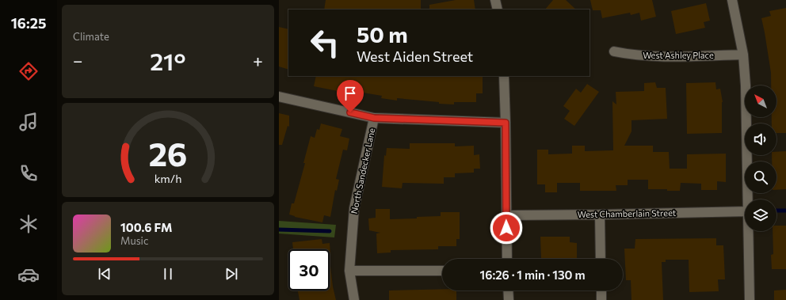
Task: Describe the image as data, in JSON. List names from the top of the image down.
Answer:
{
  "streets": {
    "street": ["West Ashley Place", "North Sandecker Lane", "West Chamberlain Street"]
  },
  "north": "top left",
  "page": {
    "tabs": "16:25",
    "tile": "Climate",
    "turn": ["50 m", "West Aiden Street"],
    "heat": ["−", "21°", "+"],
    "song": ["100.6 FM", "Music"],
    "limit": "30",
    "trip": "16:26 · 1 min · 130 m",
    "gauge": ["26", "km/h"]
  }
}
